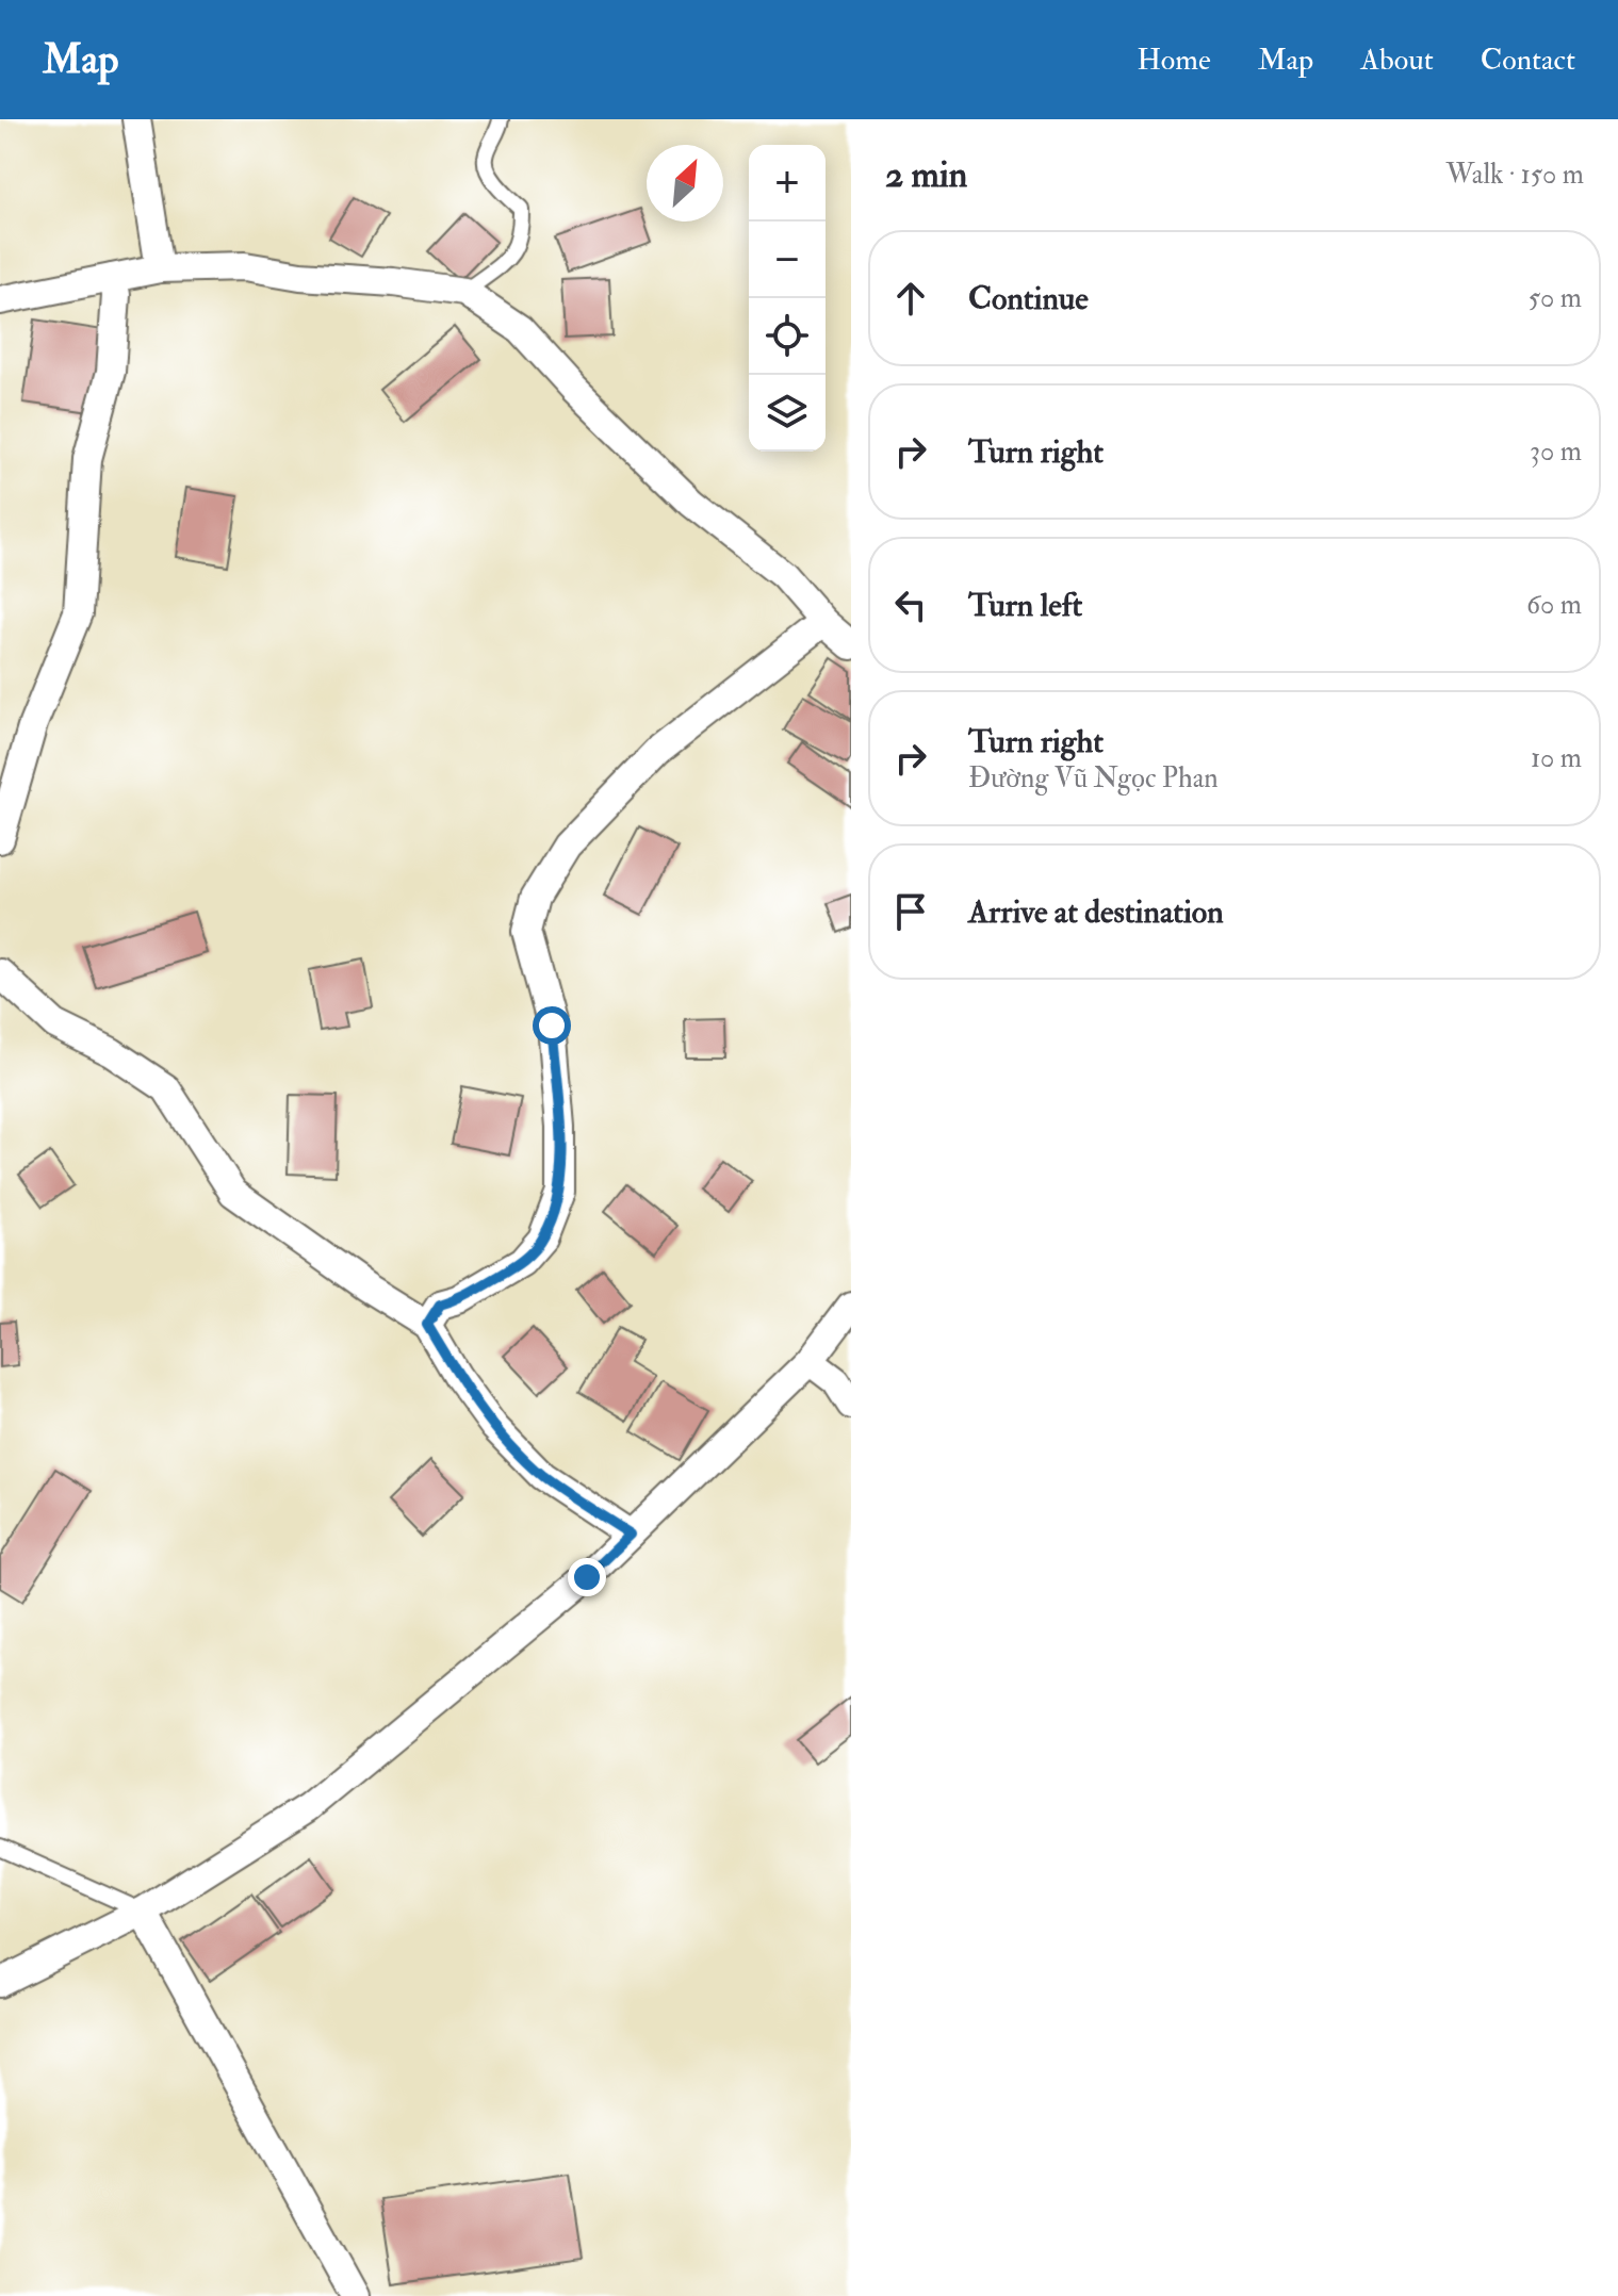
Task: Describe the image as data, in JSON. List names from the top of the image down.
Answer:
{
  "north": "top right",
  "page": {
    "header": "Map",
    "nav": [
      "Home",
      "Map",
      "About",
      "Contact"
    ],
    "heading": ["2 min", "Walk · 150 m"],
    "map_buttons": ["+", "−"],
    "list": [
      ["Continue", "50 m"],
      ["Turn right", "30 m"],
      ["Turn left", "60 m"],
      ["Turn right", "Đường Vũ Ngọc Phan", "10 m"],
      "Arrive at destination"
    ]
  }
}
